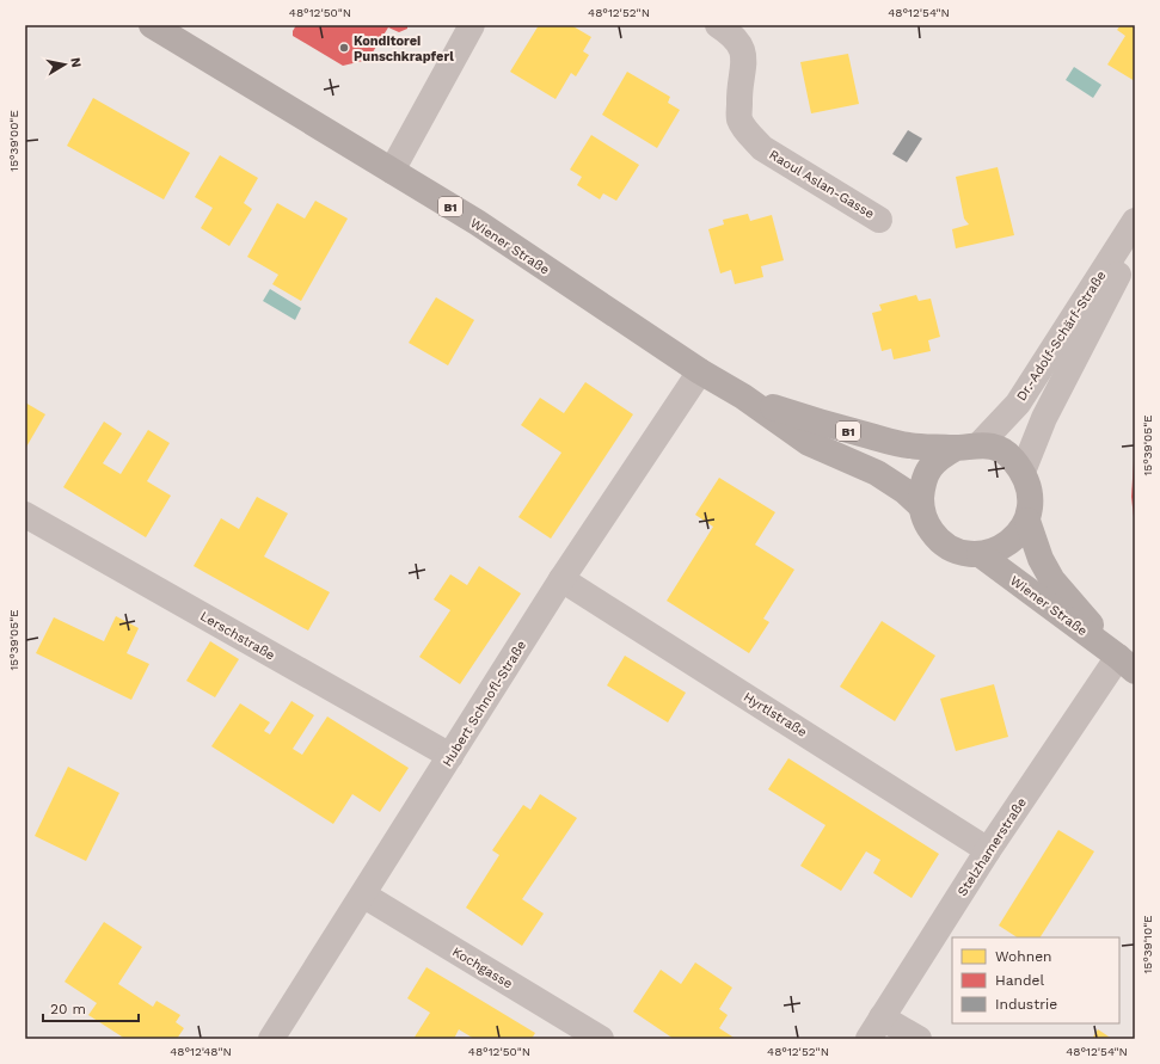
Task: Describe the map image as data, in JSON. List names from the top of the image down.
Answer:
{
  "streets": {
    "main road": ["B1", "Wiener Straße"],
    "street": [
      "Raoul Aslan-Gasse",
      "Dr.-Adolf-Schärf-Straße",
      "Lerschstraße",
      "Hubert Schnofl-Straße",
      "Hyrtlstraße",
      "Stelzhamerstraße",
      "Kochgasse"
    ]
  },
  "crossings": [
    ["B1", "Wiener Straße"],
    ["B1", "Dr.-Adolf-Schärf-Straße"],
    ["Wiener Straße", "Dr.-Adolf-Schärf-Straße"],
    ["Wiener Straße", "Hubert Schnofl-Straße"],
    ["Wiener Straße", "Stelzhamerstraße"],
    ["Lerschstraße", "Hubert Schnofl-Straße"],
    ["Hubert Schnofl-Straße", "Hyrtlstraße"],
    ["Hubert Schnofl-Straße", "Kochgasse"],
    ["Hyrtlstraße", "Stelzhamerstraße"]
  ],
  "places": ["Konditorei Punschkrapferl"],
  "legend": ["Wohnen", "Handel", "Industrie"],
  "scale_bar": "20 m",
  "north": "right",
  "coordinates": [
    "48°12'50\"N",
    "48°12'52\"N",
    "48°12'54\"N",
    "15°39'00\"E",
    "15°39'05\"E",
    "15°39'10\"E",
    "48°12'48\"N"
  ]
}
